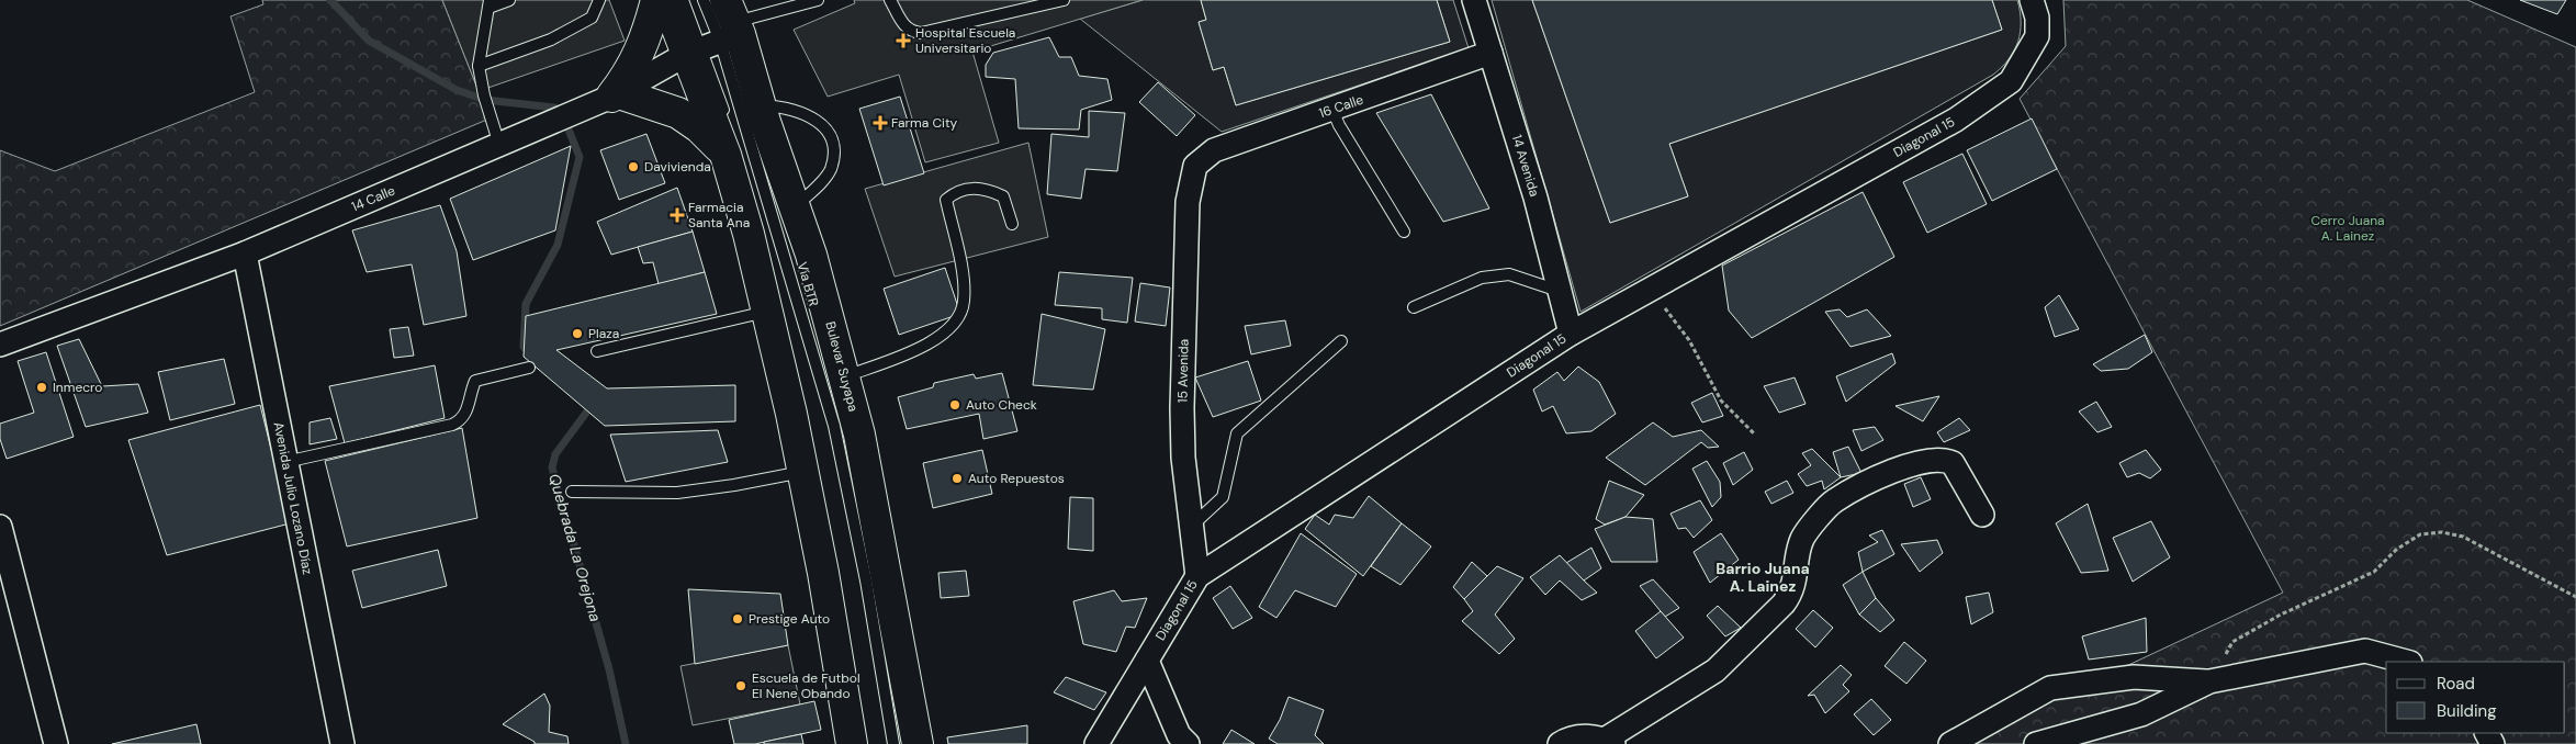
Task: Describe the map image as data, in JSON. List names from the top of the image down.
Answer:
{
  "streets": {
    "main road": ["Bulevar Suyapa"],
    "street": [
      "16 Calle",
      "Diagonal 15",
      "14 Avenida",
      "14 Calle",
      "15 Avenida",
      "Avenida Julio Lozano Díaz"
    ],
    "lane": ["Vía BTR"]
  },
  "crossings": [
    ["16 Calle", "14 Avenida"],
    ["16 Calle", "15 Avenida"],
    ["Diagonal 15", "14 Avenida"],
    ["Diagonal 15", "15 Avenida"],
    ["14 Calle", "Vía BTR"],
    ["14 Calle", "Bulevar Suyapa"],
    ["14 Calle", "Avenida Julio Lozano Díaz"],
    ["Vía BTR", "Bulevar Suyapa"]
  ],
  "districts": ["Barrio Juana A. Lainez"],
  "water": ["Quebrada La Orejona"],
  "parks": ["Cerro Juana A. Lainez"],
  "places": {
    "health": ["Hospital Escuela Universitario", "Farma City", "Farmacia Santa Ana"],
    "other": [
      "Davivienda",
      "Plaza",
      "Inmecro",
      "Auto Check",
      "Auto Repuestos",
      "Prestige Auto",
      "Escuela de Futbol El Nene Obando"
    ]
  },
  "legend": ["Road", "Building"]
}
